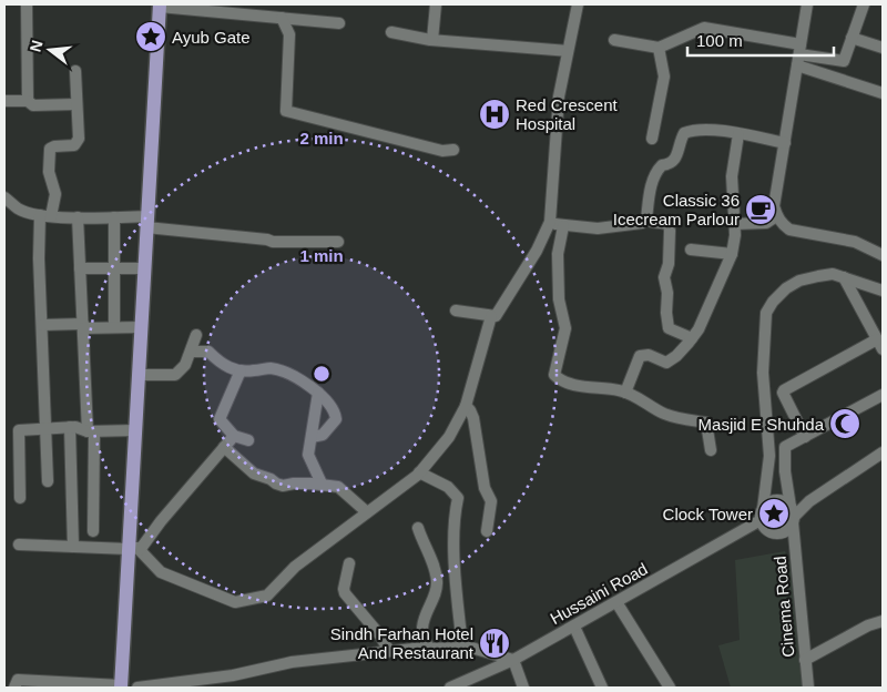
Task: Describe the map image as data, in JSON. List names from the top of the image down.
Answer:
{
  "streets": {
    "street": ["Hussaini Road", "Cinema Road"]
  },
  "crossings": [
    ["Hussaini Road", "Cinema Road"]
  ],
  "places": {
    "place": ["Ayub Gate", "Clock Tower"],
    "hospital": ["Red Crescent Hospital"],
    "cafe": ["Classic 36 Icecream Parlour"],
    "mosque": ["Masjid E Shuhda"],
    "restaurant": ["Sindh Farhan Hotel And Restaurant"]
  },
  "scale_bar": "100 m",
  "north": "left",
  "rings": ["2 min", "1 min"]
}
